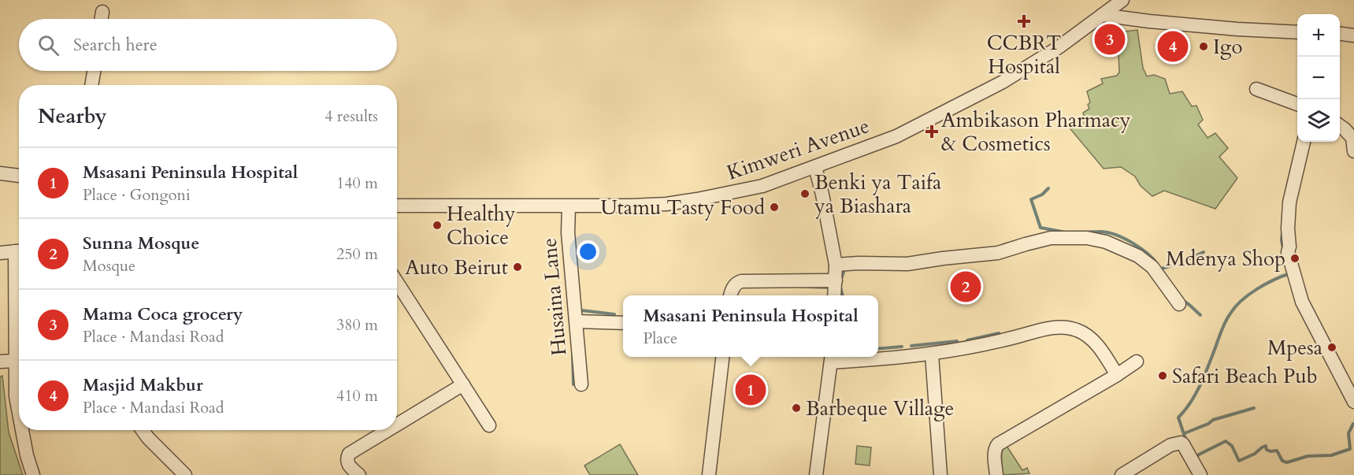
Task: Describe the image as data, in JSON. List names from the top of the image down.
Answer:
{
  "streets": {
    "street": ["Kimweri Avenue", "Husaina Lane"]
  },
  "crossings": [
    ["Kimweri Avenue", "Husaina Lane"]
  ],
  "places": {
    "health": ["CCBRT Hospital", "Ambikason Pharmacy & Cosmetics"],
    "other": [
      "Igo",
      "Benki ya Taifa ya Biashara",
      "Utamu Tasty Food",
      "Healthy Choice",
      "Mdenya Shop",
      "Auto Beirut",
      "Mpesa",
      "Safari Beach Pub",
      "Barbeque Village"
    ]
  },
  "page": {
    "map_buttons": ["+", "−"],
    "search": "Search here",
    "pins": [
      "3",
      "4",
      "2",
      "1"
    ],
    "heading": ["Nearby", "4 results"],
    "list": [
      {
        "mark": "1",
        "name": "Msasani Peninsula Hospital",
        "note": "Place · Gongoni",
        "value": "140 m"
      },
      {
        "mark": "2",
        "name": "Sunna Mosque",
        "note": "Mosque",
        "value": "250 m"
      },
      {
        "mark": "3",
        "name": "Mama Coca grocery",
        "note": "Place · Mandasi Road",
        "value": "380 m"
      },
      {
        "mark": "4",
        "name": "Masjid Makbur",
        "note": "Place · Mandasi Road",
        "value": "410 m"
      }
    ],
    "popup": ["Msasani Peninsula Hospital", "Place"]
  }
}
